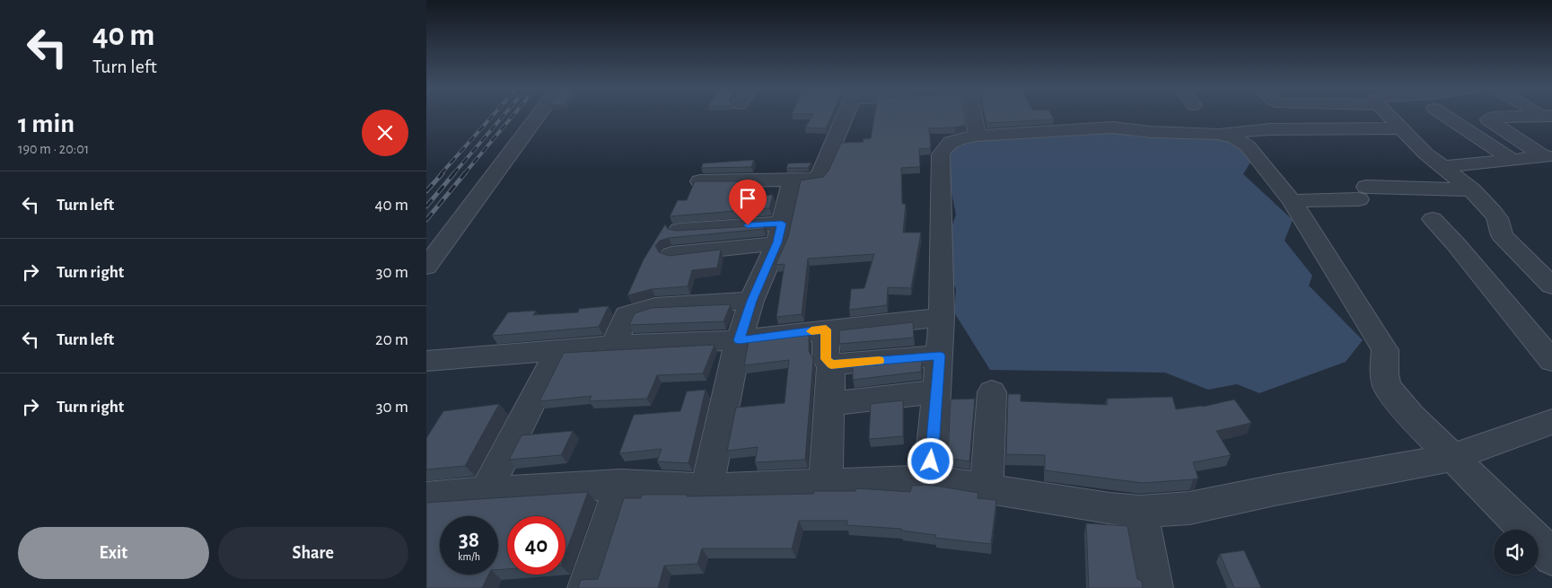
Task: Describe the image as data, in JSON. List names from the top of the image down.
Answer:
{
  "page": {
    "turn": ["40 m", "Turn left"],
    "heading": ["1 min", "190 m · 20:01"],
    "list": [
      {
        "name": "Turn left",
        "value": "40 m"
      },
      {
        "name": "Turn right",
        "value": "30 m"
      },
      {
        "name": "Turn left",
        "value": "20 m"
      },
      {
        "name": "Turn right",
        "value": "30 m"
      }
    ],
    "speed": "38 km/h",
    "limit": "40",
    "buttons": ["Exit", "Share"]
  }
}
